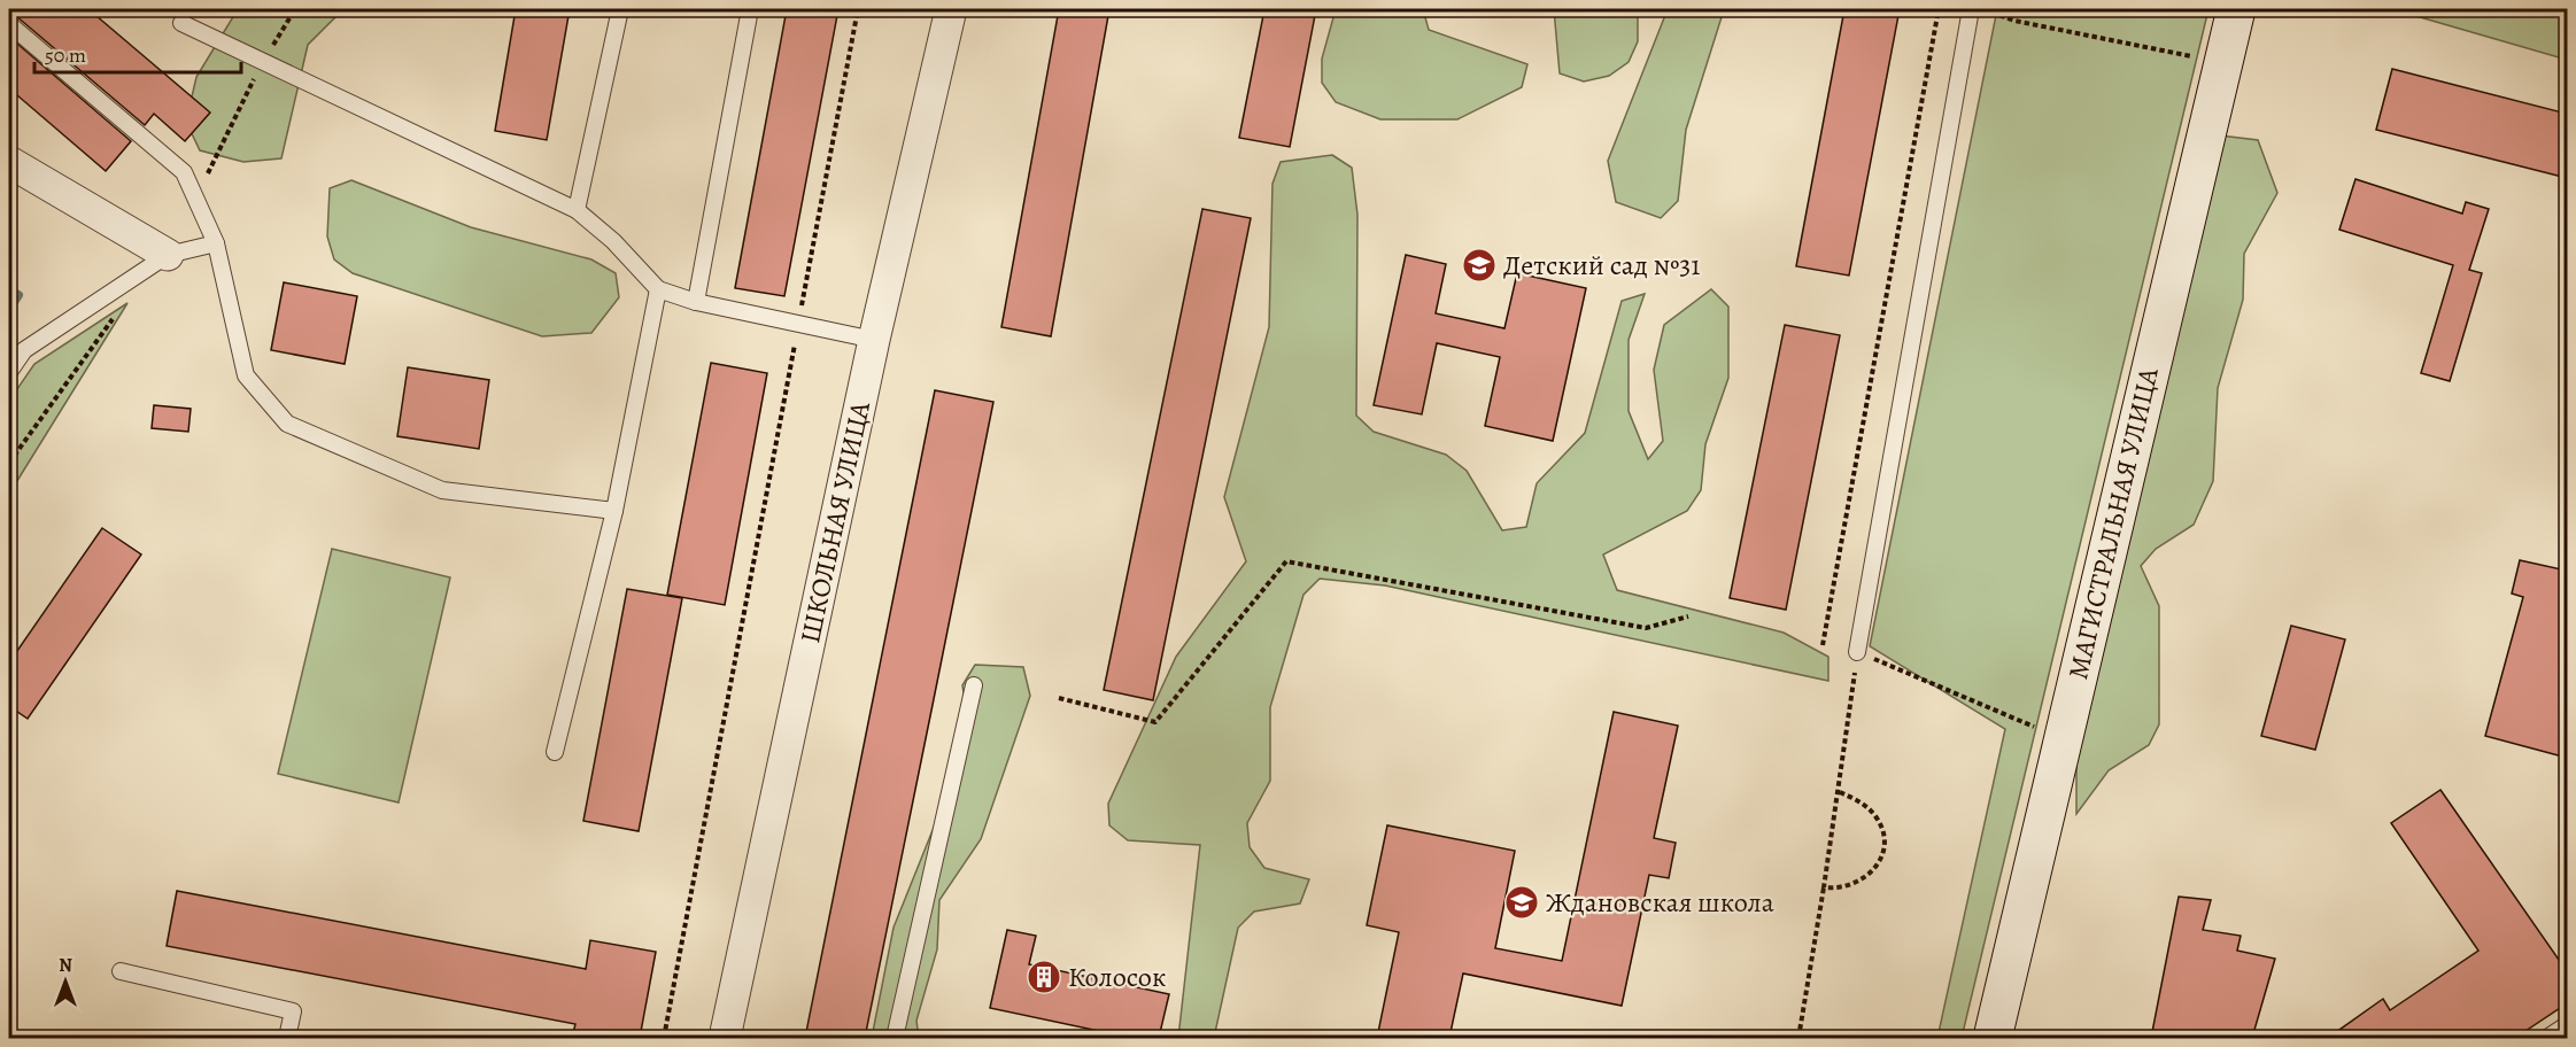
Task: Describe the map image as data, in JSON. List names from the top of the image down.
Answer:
{
  "streets": {
    "street": ["ШКОЛЬНАЯ УЛИЦА", "МАГИСТРАЛЬНАЯ УЛИЦА"]
  },
  "places": {
    "school or university": ["Детский сад №31", "Ждановская школа"],
    "building": ["Колосок"]
  },
  "scale_bar": "50 m",
  "north": "top"
}
